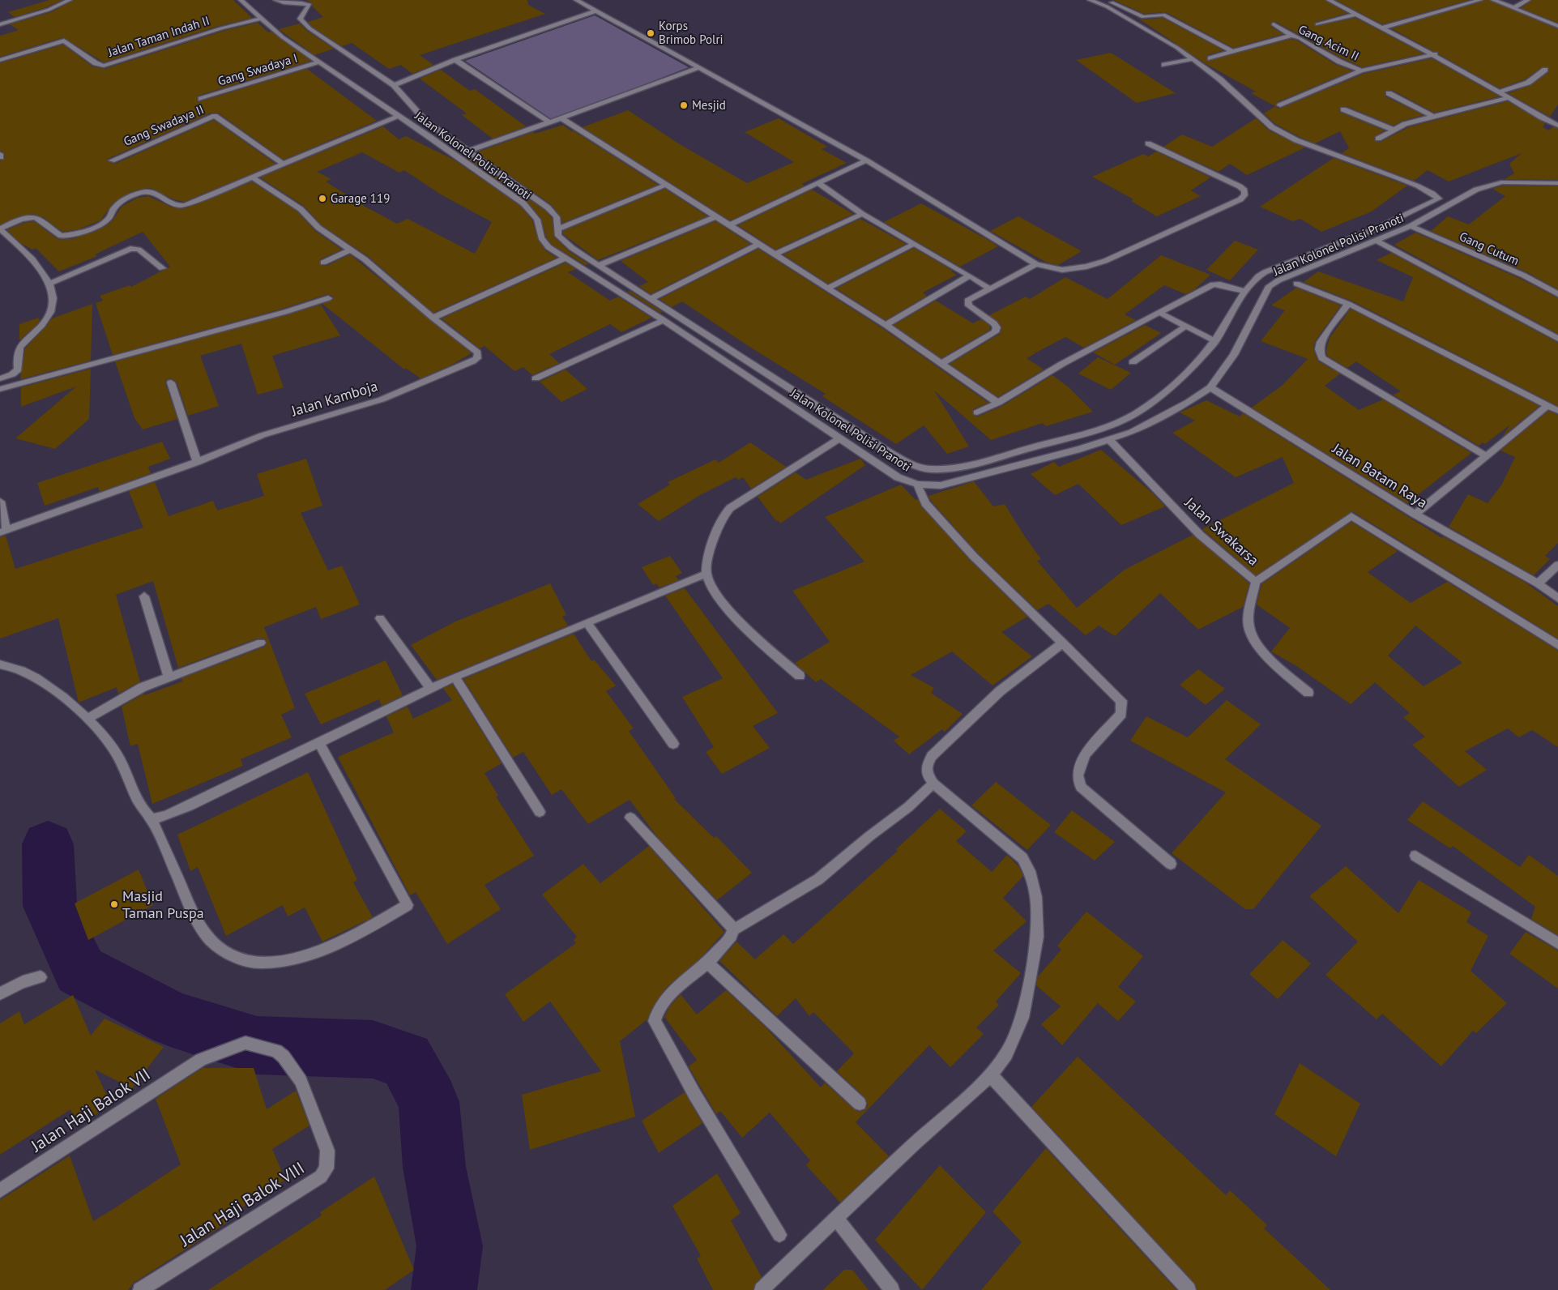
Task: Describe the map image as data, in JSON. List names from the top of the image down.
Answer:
{
  "streets": {
    "street": [
      "Jalan Taman Indah II",
      "Gang Acim II",
      "Gang Swadaya I",
      "Gang Swadaya II",
      "Jalan Kolonel Polisi Pranoti",
      "Gang Cutum",
      "Jalan Kamboja",
      "Jalan Batam Raya",
      "Jalan Swakarsa",
      "Jalan Haji Balok VII",
      "Jalan Haji Balok VIII"
    ]
  },
  "crossings": [
    ["Jalan Taman Indah II", "Jalan Kolonel Polisi Pranoti"],
    ["Gang Swadaya I", "Jalan Kolonel Polisi Pranoti"],
    ["Jalan Kolonel Polisi Pranoti", "Gang Cutum"],
    ["Jalan Kolonel Polisi Pranoti", "Jalan Batam Raya"],
    ["Jalan Kolonel Polisi Pranoti", "Jalan Swakarsa"],
    ["Jalan Haji Balok VII", "Jalan Haji Balok VIII"]
  ],
  "places": [
    "Korps Brimob Polri",
    "Mesjid",
    "Garage 119",
    "Masjid Taman Puspa"
  ]
}
